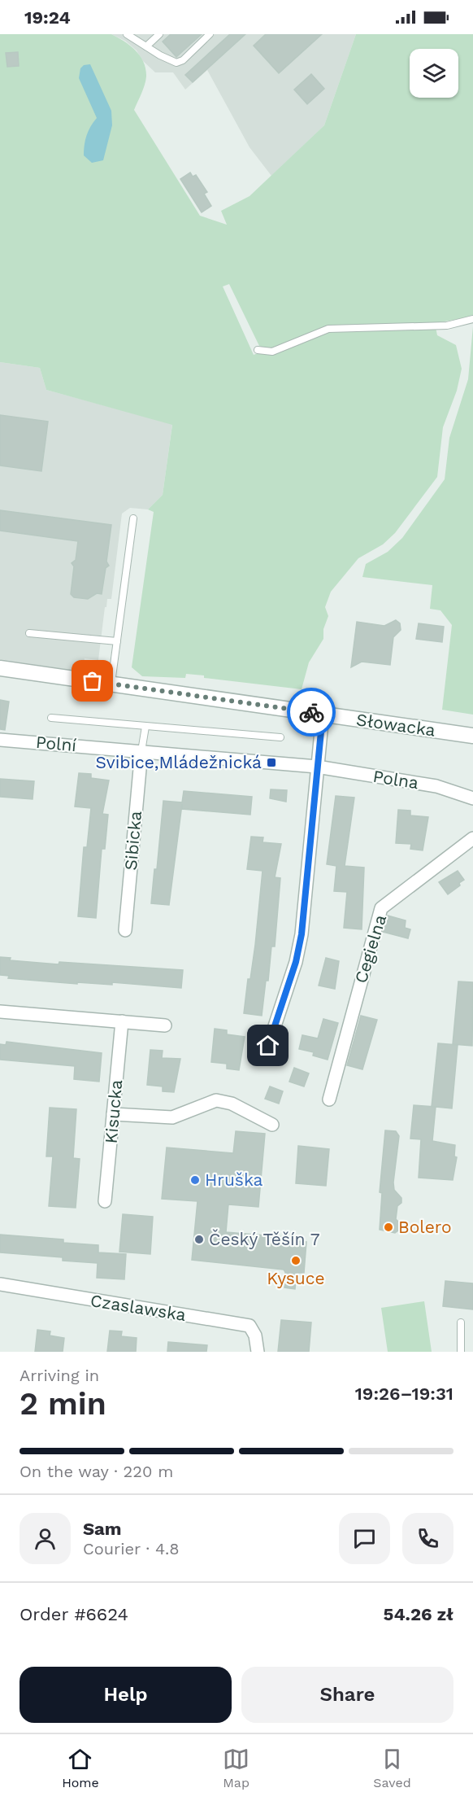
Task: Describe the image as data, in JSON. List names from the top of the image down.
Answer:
{
  "streets": {
    "street": [
      "Słowacka",
      "Polní",
      "Polna",
      "Sibicka",
      "Cegielna",
      "Kisucka",
      "Czaslawska"
    ]
  },
  "crossings": [
    ["Polní", "Polna"],
    ["Polní", "Sibicka"]
  ],
  "places": {
    "transit": ["Svibice,Mládežnická"],
    "other": [
      "Hruška",
      "Bolero",
      "Český Těšín 7",
      "Kysuce"
    ]
  },
  "page": {
    "status": "19:24",
    "heading": ["2 min", "Arriving in", "19:26–19:31"],
    "panel": [
      "Sam",
      "Courier · 4.8",
      "Order #6624",
      "54.26 zł"
    ],
    "bar": "On the way · 220 m",
    "buttons": ["Help", "Share"],
    "tabs": ["Home", "Map", "Saved"]
  }
}
